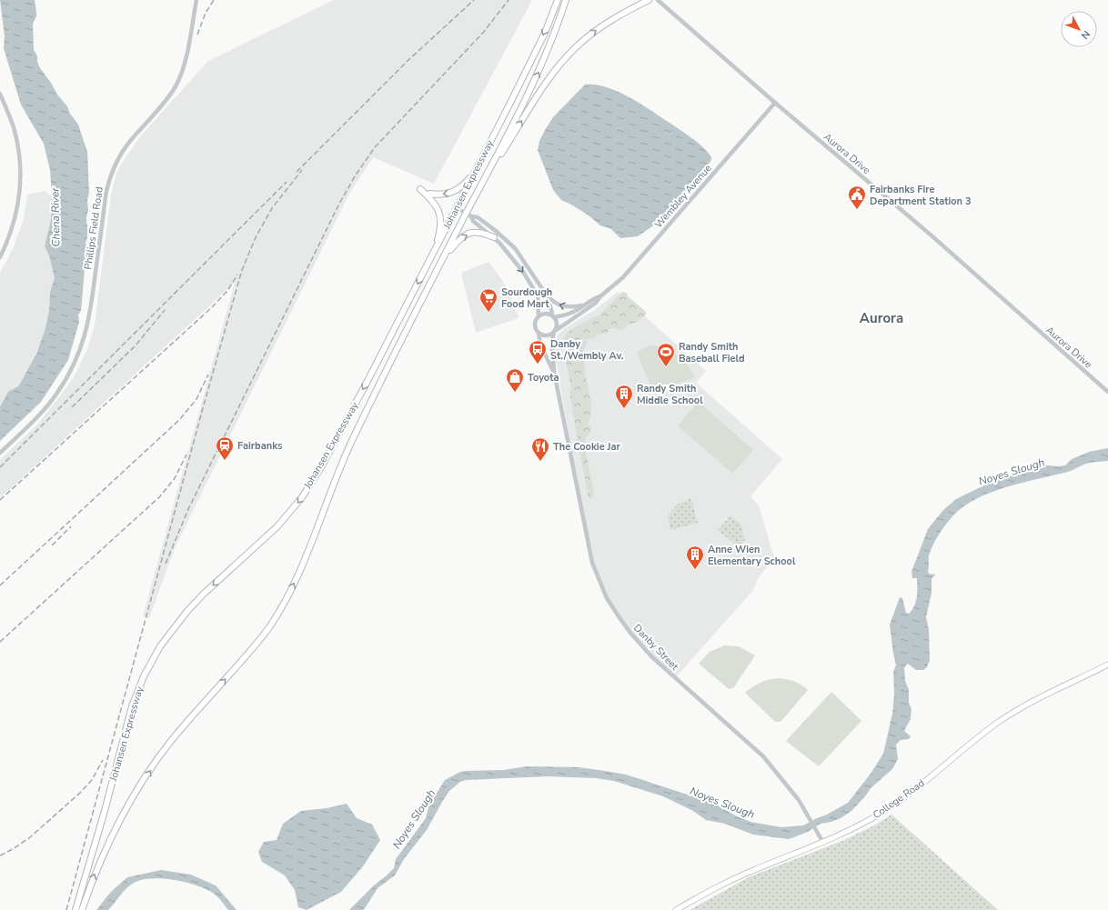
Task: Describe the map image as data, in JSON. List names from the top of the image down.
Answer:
{
  "streets": {
    "highway": ["Johansen Expressway"],
    "main road": ["College Road"],
    "street": [
      "Aurora Drive",
      "Wembley Avenue",
      "Phillips Field Road",
      "Danby Street"
    ]
  },
  "crossings": [
    ["Aurora Drive", "Wembley Avenue"],
    ["Wembley Avenue", "Danby Street"],
    ["Danby Street", "College Road"]
  ],
  "districts": ["Aurora"],
  "water": ["Chena River", "Noyes Slough"],
  "places": {
    "public building": ["Fairbanks Fire Department Station 3"],
    "supermarket": ["Sourdough Food Mart"],
    "bus stop": ["Danby St./Wembly Av."],
    "sports": ["Randy Smith Baseball Field"],
    "shop": ["Toyota"],
    "building": ["Randy Smith Middle School", "Anne Wien Elementary School"],
    "station": ["Fairbanks"],
    "restaurant": ["The Cookie Jar"]
  },
  "north": "bottom right"
}
